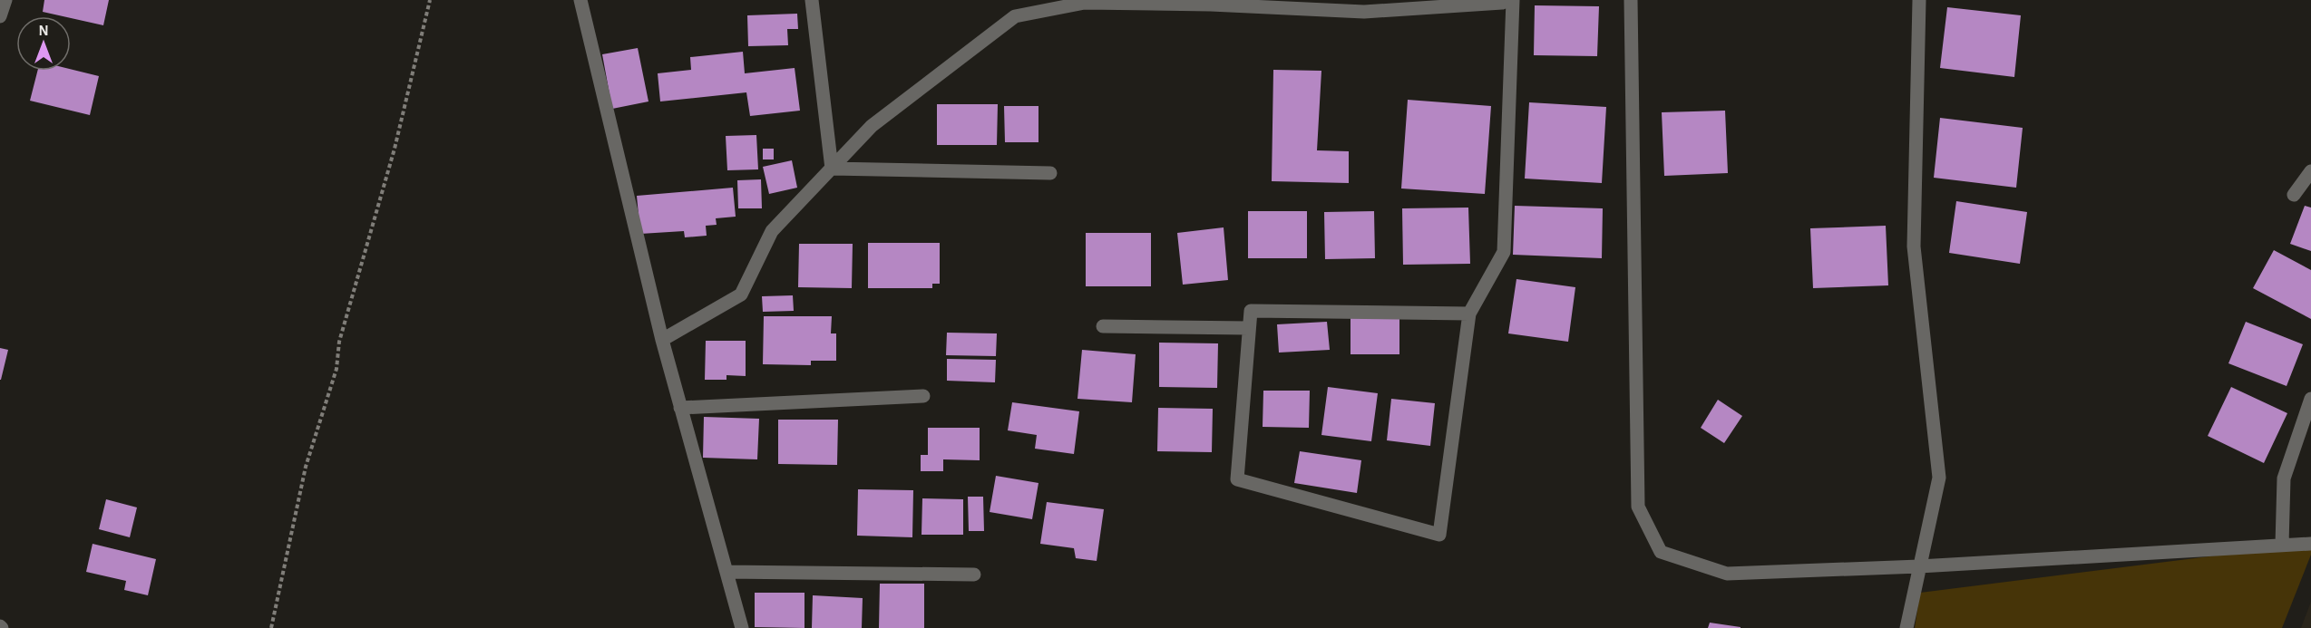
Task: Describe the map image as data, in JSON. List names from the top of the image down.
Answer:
{
  "north": "top"
}
